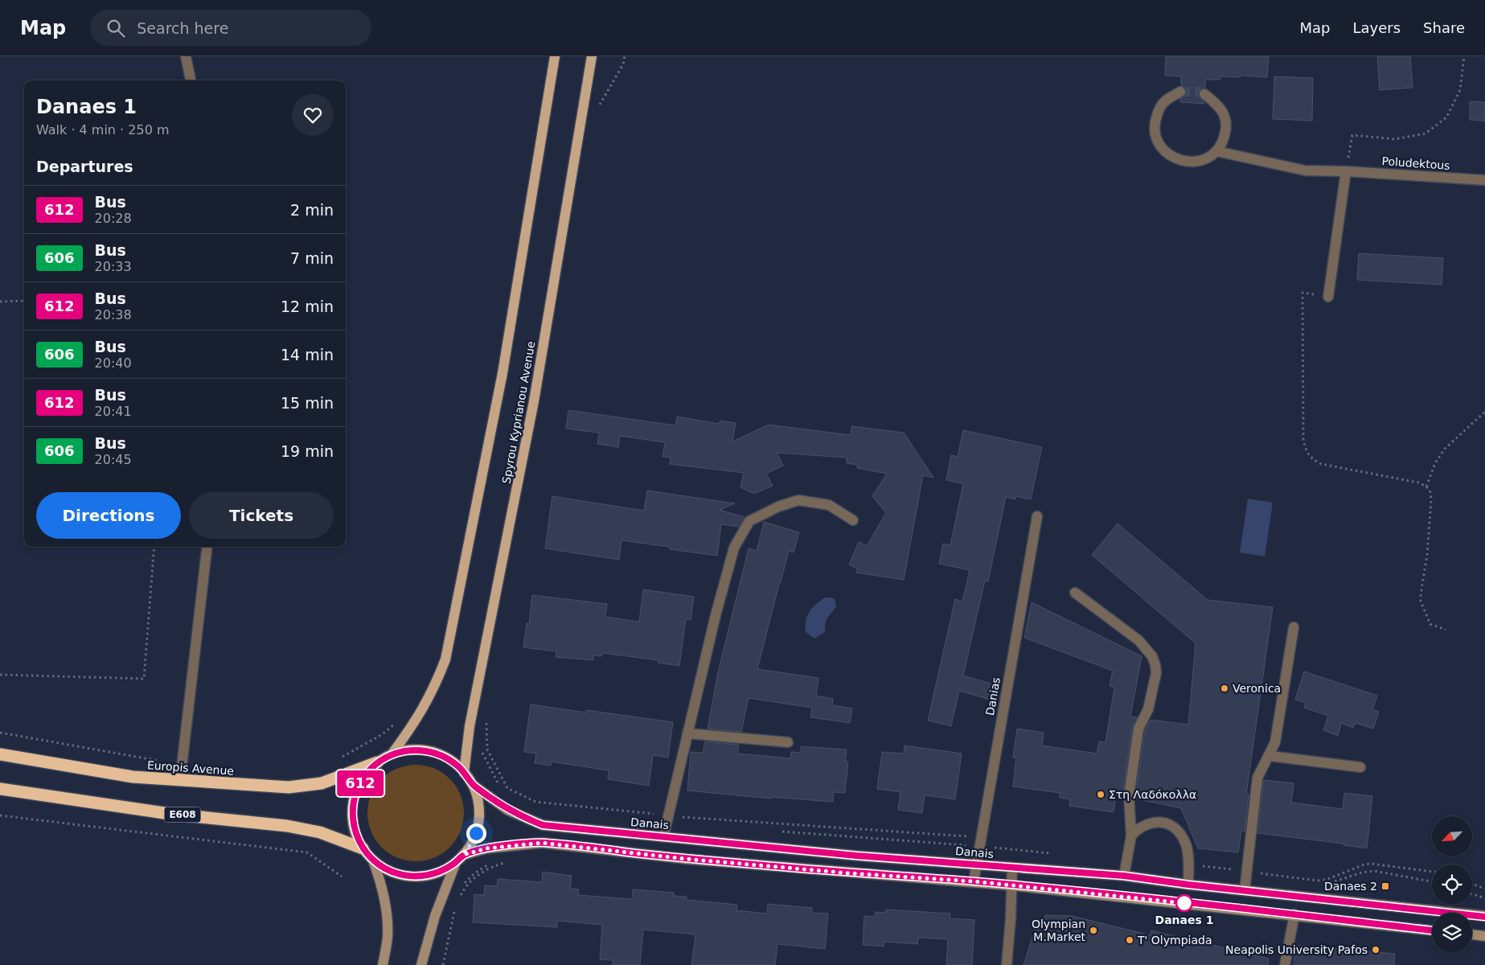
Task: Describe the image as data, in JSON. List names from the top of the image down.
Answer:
{
  "streets": {
    "highway": ["Europis Avenue", "E608"],
    "main road": ["Spyrou Kyprianou Avenue", "Danais"],
    "street": ["Poludektous", "Danias"]
  },
  "crossings": [
    ["Spyrou Kyprianou Avenue", "Europis Avenue"],
    ["Spyrou Kyprianou Avenue", "E608"],
    ["Spyrou Kyprianou Avenue", "Danais"],
    ["Danias", "Danais"],
    ["Europis Avenue", "E608"],
    ["Europis Avenue", "Danais"],
    ["E608", "Danais"]
  ],
  "places": {
    "other": [
      "Veronica",
      "Στη Λαδόκολλα",
      "Danaes 1",
      "Olympian M.Market",
      "T' Olympiada",
      "Neapolis University Pafos"
    ],
    "transit": ["Danaes 2"]
  },
  "lines": ["bus line 612"],
  "north": "bottom left",
  "page": {
    "header": "Map",
    "search": "Search here",
    "nav": ["Map", "Layers", "Share"],
    "on_map": "612",
    "heading": [
      ["Danaes 1", "Walk · 4 min · 250 m"],
      "Departures"
    ],
    "list": [
      {
        "mark": "612",
        "name": "Bus",
        "note": "20:28",
        "value": "2 min"
      },
      {
        "mark": "606",
        "name": "Bus",
        "note": "20:33",
        "value": "7 min"
      },
      {
        "mark": "612",
        "name": "Bus",
        "note": "20:38",
        "value": "12 min"
      },
      {
        "mark": "606",
        "name": "Bus",
        "note": "20:40",
        "value": "14 min"
      },
      {
        "mark": "612",
        "name": "Bus",
        "note": "20:41",
        "value": "15 min"
      },
      {
        "mark": "606",
        "name": "Bus",
        "note": "20:45",
        "value": "19 min"
      }
    ],
    "buttons": ["Directions", "Tickets"]
  }
}
